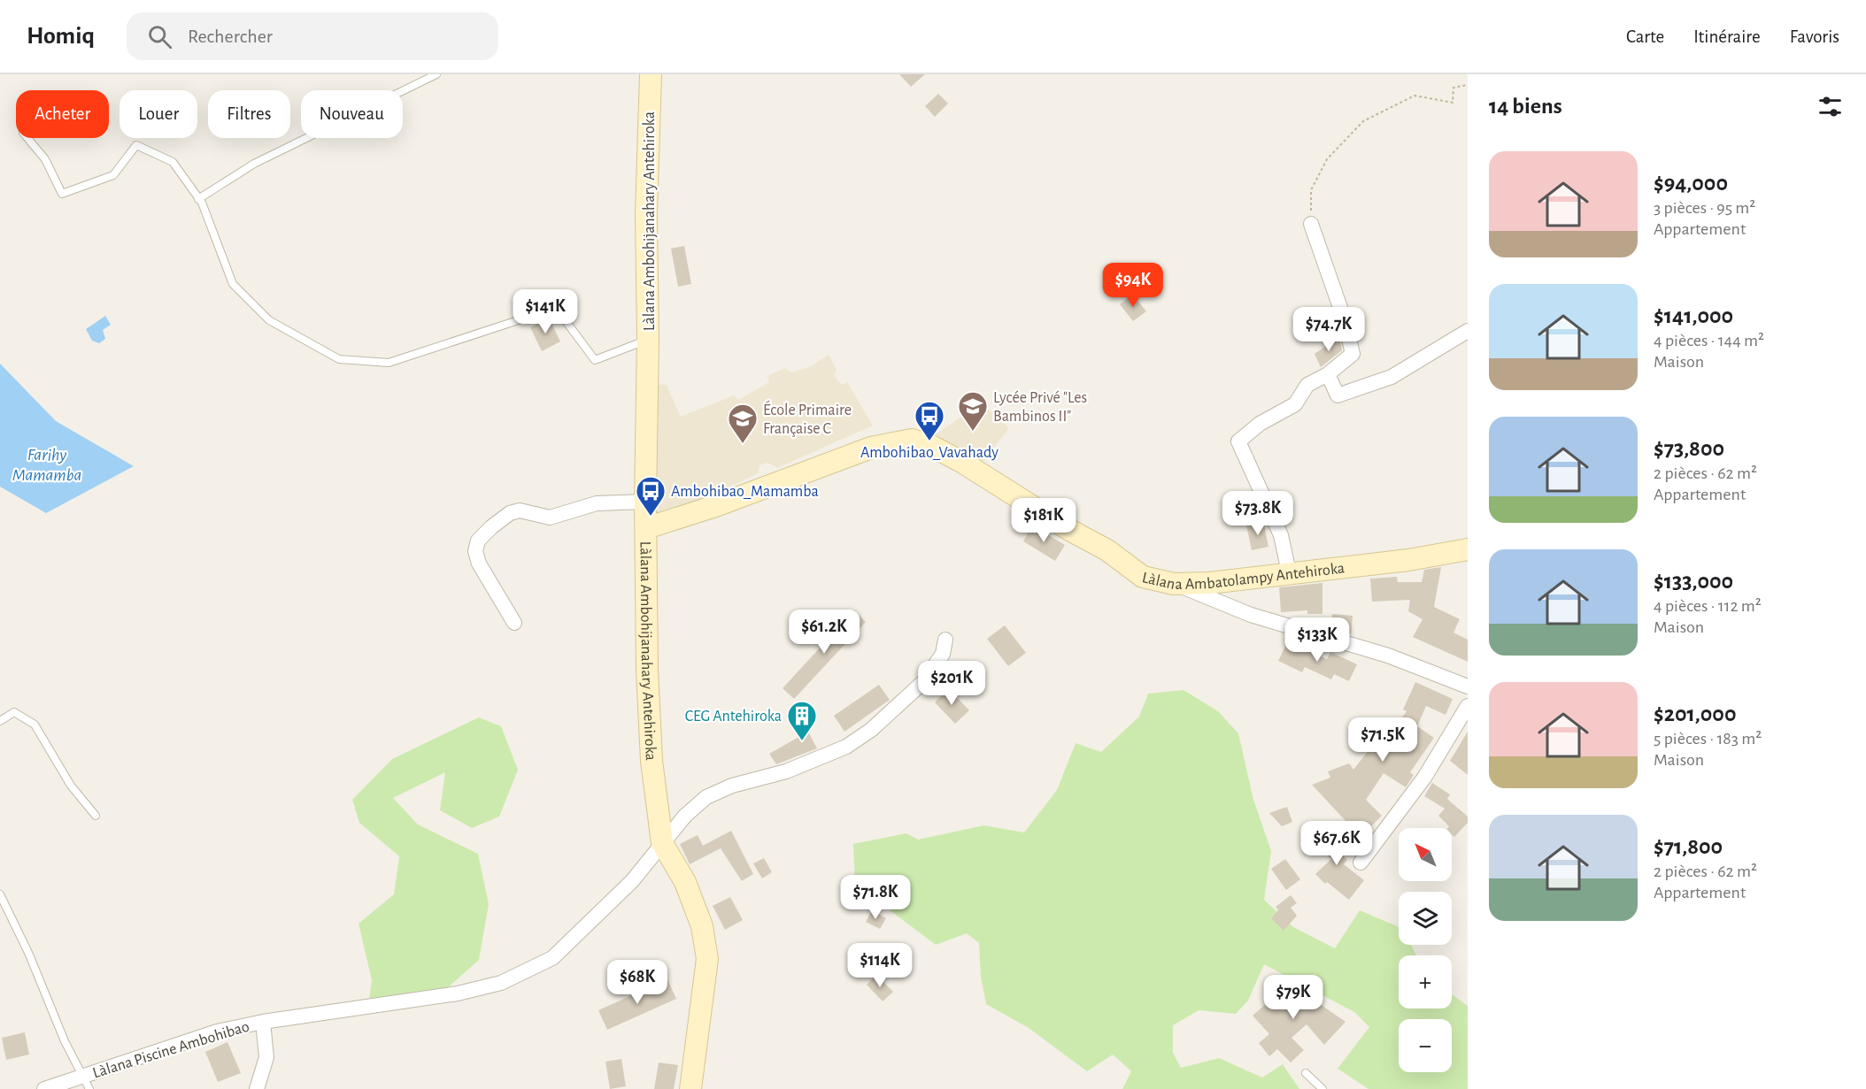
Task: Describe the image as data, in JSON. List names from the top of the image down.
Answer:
{
  "streets": {
    "street": ["Làlana Ambohijanahary Antehiroka", "Làlana Ambatolampy Antehiroka", "Làlana Piscine Ambohibao"]
  },
  "crossings": [
    ["Làlana Ambohijanahary Antehiroka", "Làlana Ambatolampy Antehiroka"]
  ],
  "water": ["Farihy Mamamba"],
  "places": {
    "school or university": ["Lycée Privé \"Les Bambinos II\"", "École Primaire Française C"],
    "bus stop": ["Ambohibao_Vavahady", "Ambohibao_Mamamba"],
    "building": ["CEG Antehiroka"]
  },
  "north": "top left",
  "page": {
    "header": "Homiq",
    "search": "Rechercher",
    "nav": ["Carte", "Itinéraire", "Favoris"],
    "heading": "14 biens",
    "chip": [
      "Acheter",
      "Louer",
      "Filtres",
      "Nouveau"
    ],
    "list": [
      {
        "name": "$94,000",
        "note": "3 pièces · 95 m² · Appartement"
      },
      {
        "name": "$141,000",
        "note": "4 pièces · 144 m² · Maison"
      },
      {
        "name": "$73,800",
        "note": "2 pièces · 62 m² · Appartement"
      },
      {
        "name": "$133,000",
        "note": "4 pièces · 112 m² · Maison"
      },
      {
        "name": "$201,000",
        "note": "5 pièces · 183 m² · Maison"
      },
      {
        "name": "$71,800",
        "note": "2 pièces · 62 m² · Appartement"
      }
    ],
    "price": [
      "$94K",
      "$141K",
      "$74.7K",
      "$73.8K",
      "$181K",
      "$61.2K",
      "$133K",
      "$201K",
      "$71.5K",
      "$67.6K",
      "$71.8K",
      "$114K",
      "$68K",
      "$79K"
    ],
    "map_buttons": ["+", "−"]
  }
}
